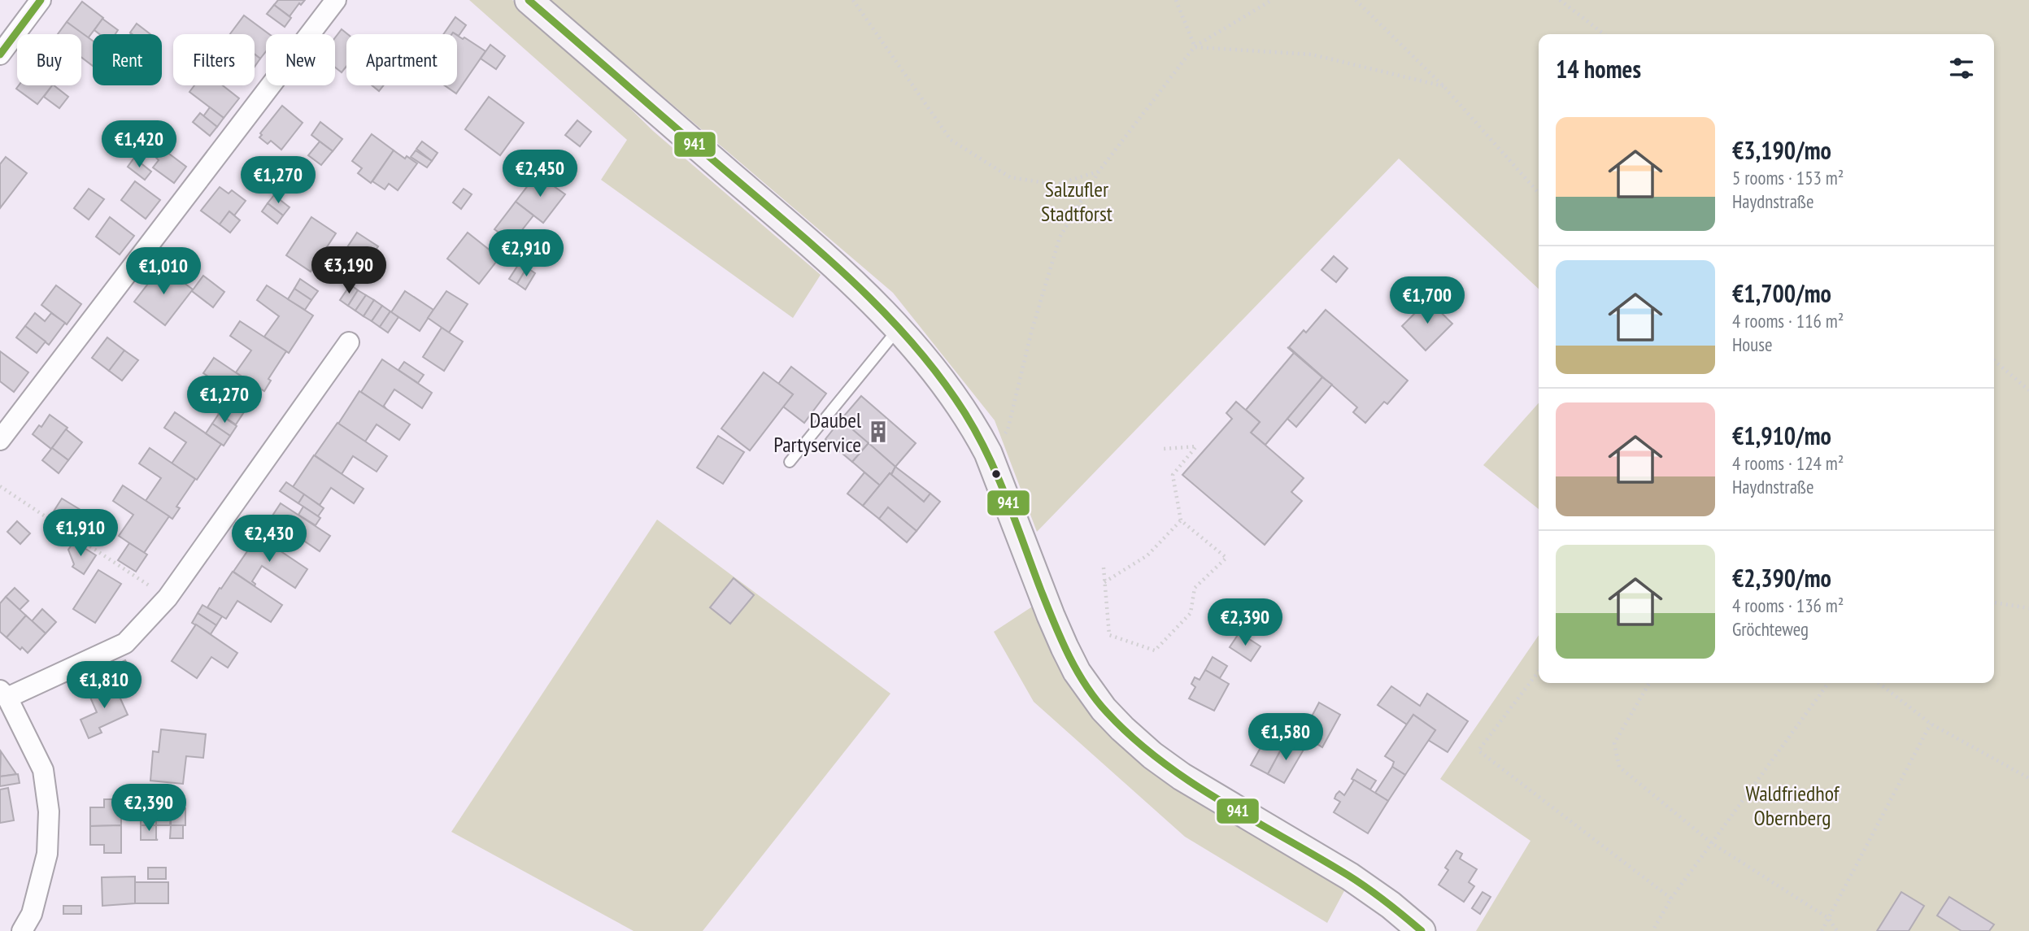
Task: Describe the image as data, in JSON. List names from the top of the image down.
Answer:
{
  "parks": ["Salzufler Stadtforst", "Waldfriedhof Obernberg"],
  "places": {
    "building": ["Daubel Partyservice"]
  },
  "lines": ["transit line 941"],
  "page": {
    "chip": [
      "Buy",
      "Rent",
      "Filters",
      "New",
      "Apartment"
    ],
    "heading": "14 homes",
    "list": [
      {
        "name": "€3,190/mo",
        "note": "5 rooms · 153 m² · Haydnstraße"
      },
      {
        "name": "€1,700/mo",
        "note": "4 rooms · 116 m² · House"
      },
      {
        "name": "€1,910/mo",
        "note": "4 rooms · 124 m² · Haydnstraße"
      },
      {
        "name": "€2,390/mo",
        "note": "4 rooms · 136 m² · Gröchteweg"
      }
    ],
    "price": [
      "€1,420",
      "€2,450",
      "€1,270",
      "€2,910",
      "€3,190",
      "€1,010",
      "€1,700",
      "€1,270",
      "€1,910",
      "€2,430",
      "€2,390",
      "€1,810",
      "€1,580",
      "€2,390"
    ]
  }
}
